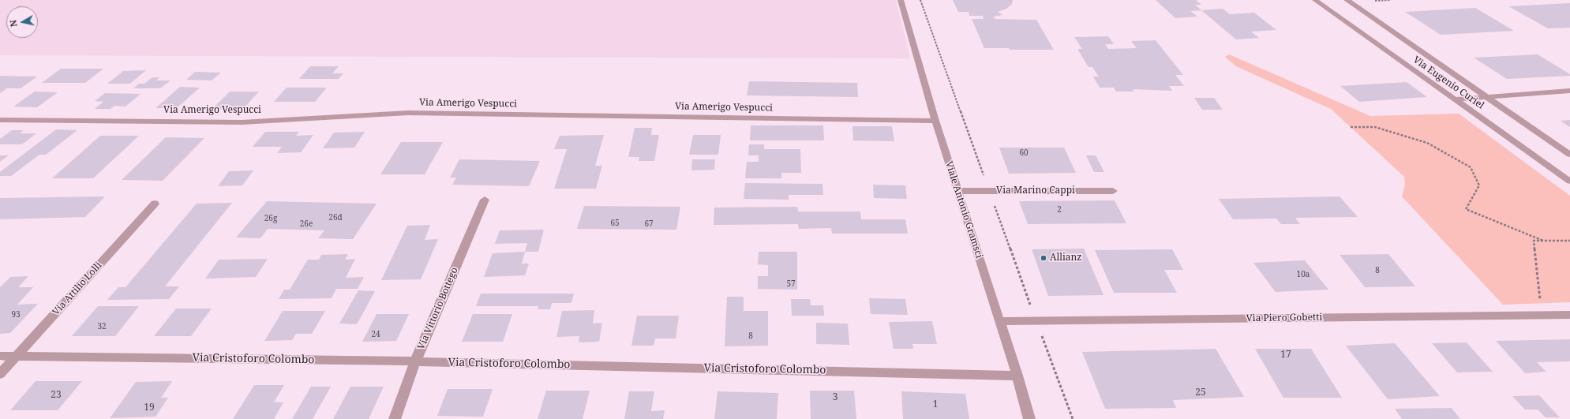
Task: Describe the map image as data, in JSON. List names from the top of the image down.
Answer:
{
  "streets": {
    "street": [
      "Via Eugenio Curiel",
      "Via Amerigo Vespucci",
      "Via Marino Cappi",
      "Viale Antonio Gramsci",
      "Via Attilio Lolli",
      "Via Vittorio Bottego",
      "Via Piero Gobetti",
      "Via Cristoforo Colombo"
    ]
  },
  "crossings": [
    ["Via Amerigo Vespucci", "Viale Antonio Gramsci"],
    ["Via Marino Cappi", "Viale Antonio Gramsci"],
    ["Viale Antonio Gramsci", "Via Piero Gobetti"],
    ["Viale Antonio Gramsci", "Via Cristoforo Colombo"],
    ["Via Attilio Lolli", "Via Cristoforo Colombo"],
    ["Via Vittorio Bottego", "Via Cristoforo Colombo"]
  ],
  "places": ["Allianz"],
  "house_numbers": [
    "60",
    "2",
    "26d",
    "26g",
    "65",
    "26e",
    "67",
    "8",
    "10a",
    "57",
    "93",
    "32",
    "24",
    "8",
    "17",
    "25",
    "23",
    "3",
    "1",
    "19"
  ],
  "north": "left"
}
